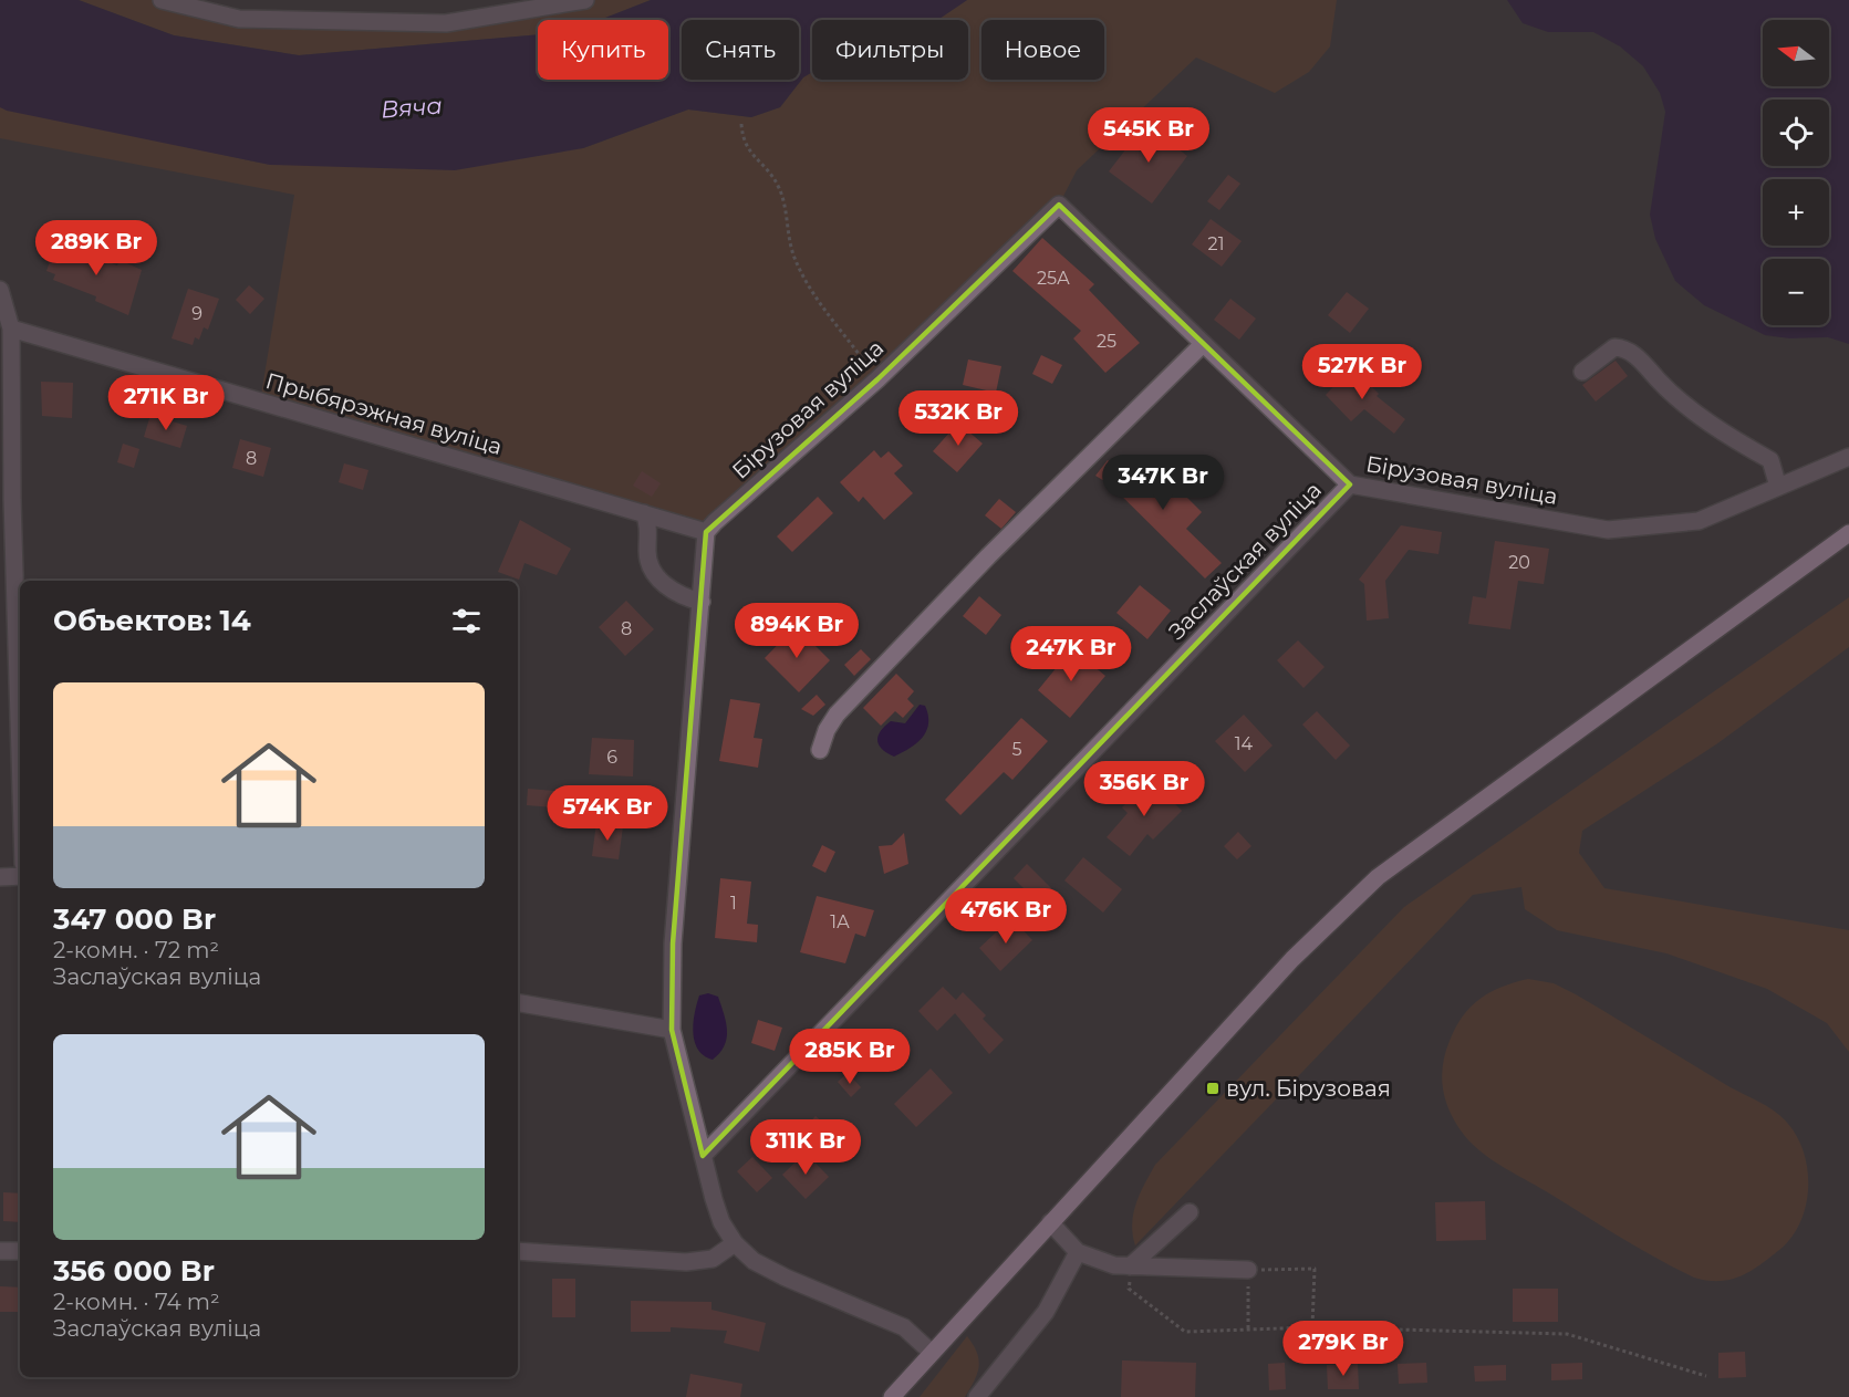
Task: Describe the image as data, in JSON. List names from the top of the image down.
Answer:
{
  "streets": {
    "street": ["Бірузовая вуліца", "Прыбярэжная вуліца", "Заслаўская вуліца"]
  },
  "crossings": [
    ["Бірузовая вуліца", "Прыбярэжная вуліца"],
    ["Бірузовая вуліца", "Заслаўская вуліца"]
  ],
  "water": ["Вяча"],
  "places": {
    "transit": ["вул. Бірузовая"]
  },
  "house_numbers": [
    "21",
    "25А",
    "9",
    "25",
    "8",
    "20",
    "8",
    "14",
    "5",
    "6",
    "1",
    "1А"
  ],
  "north": "left",
  "page": {
    "map_buttons": ["+", "−"],
    "chip": [
      "Купить",
      "Снять",
      "Фильтры",
      "Новое"
    ],
    "price": [
      "545K Br",
      "289K Br",
      "527K Br",
      "271K Br",
      "532K Br",
      "347K Br",
      "894K Br",
      "247K Br",
      "356K Br",
      "574K Br",
      "476K Br",
      "285K Br",
      "311K Br",
      "279K Br"
    ],
    "heading": "Объектов: 14",
    "list": [
      {
        "name": "347 000 Br",
        "note": "2-комн. · 72 m² · Заслаўская вуліца"
      },
      {
        "name": "356 000 Br",
        "note": "2-комн. · 74 m² · Заслаўская вуліца"
      }
    ]
  }
}
